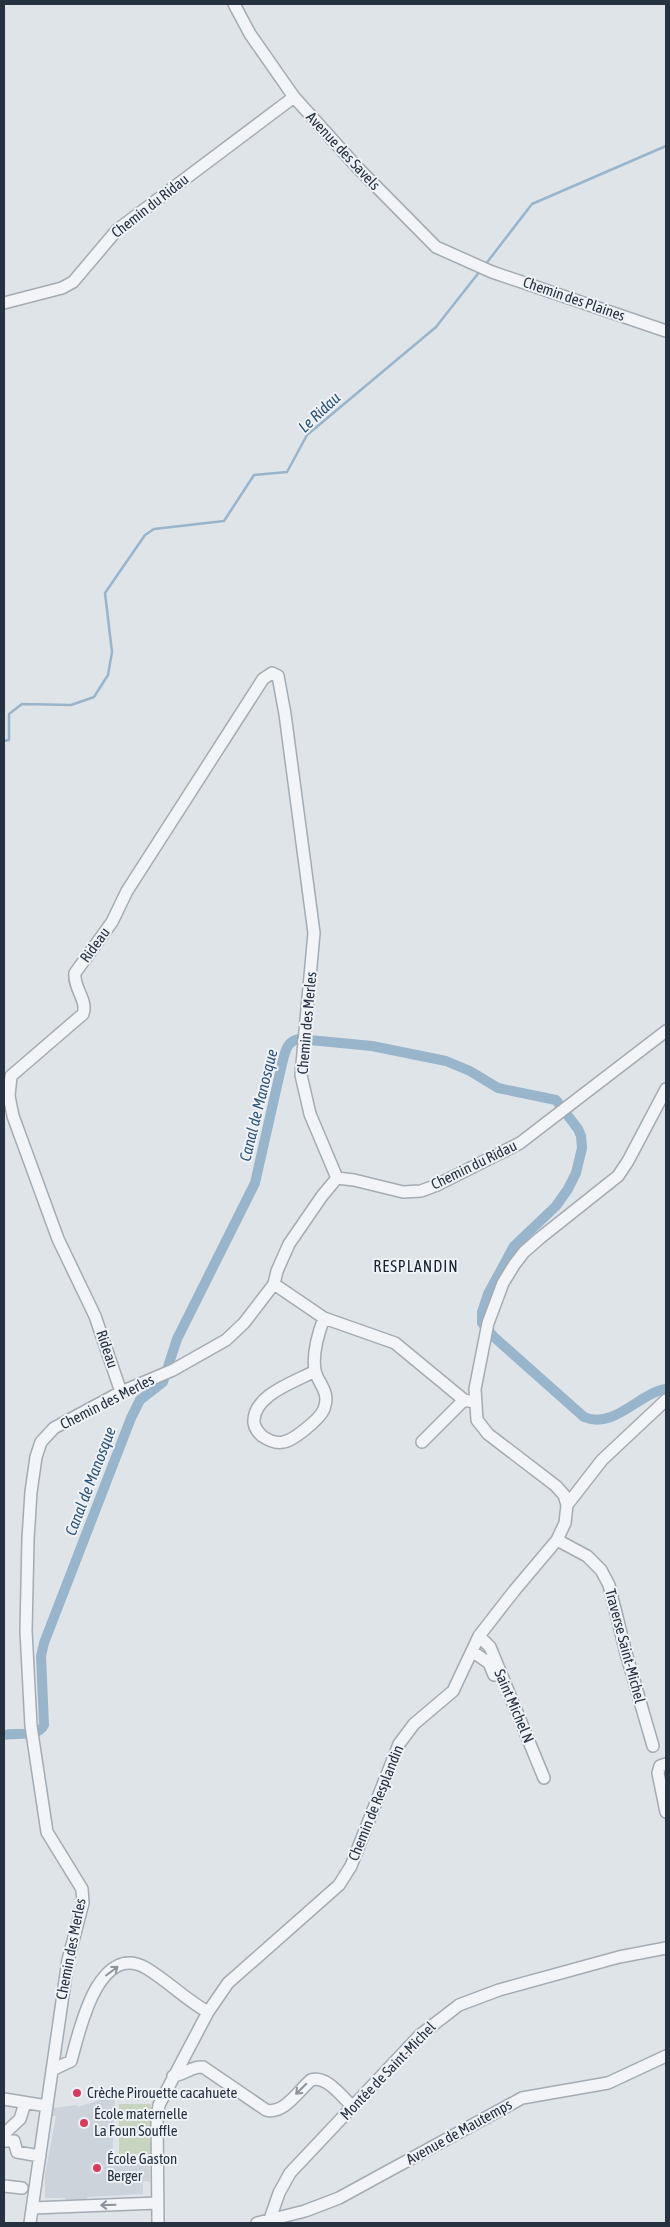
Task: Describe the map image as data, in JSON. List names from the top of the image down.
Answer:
{
  "streets": {
    "street": [
      "Avenue des Savels",
      "Chemin du Ridau",
      "Chemin des Plaines",
      "Rideau",
      "Chemin des Merles",
      "Traverse Saint-Michel",
      "Saint Michel N",
      "Chemin de Resplandin",
      "Montée de Saint-Michel",
      "Avenue de Mautemps"
    ]
  },
  "crossings": [
    ["Avenue des Savels", "Chemin du Ridau"],
    ["Avenue des Savels", "Chemin des Plaines"],
    ["Chemin du Ridau", "Chemin des Merles"],
    ["Rideau", "Chemin des Merles"],
    ["Traverse Saint-Michel", "Chemin de Resplandin"],
    ["Saint Michel N", "Chemin de Resplandin"],
    ["Montée de Saint-Michel", "Avenue de Mautemps"]
  ],
  "districts": ["RESPLANDIN"],
  "water": ["Le Ridau", "Canal de Manosque"],
  "places": ["Crèche Pirouette cacahuete", "École maternelle La Foun Souffle", "École Gaston Berger"]
}
